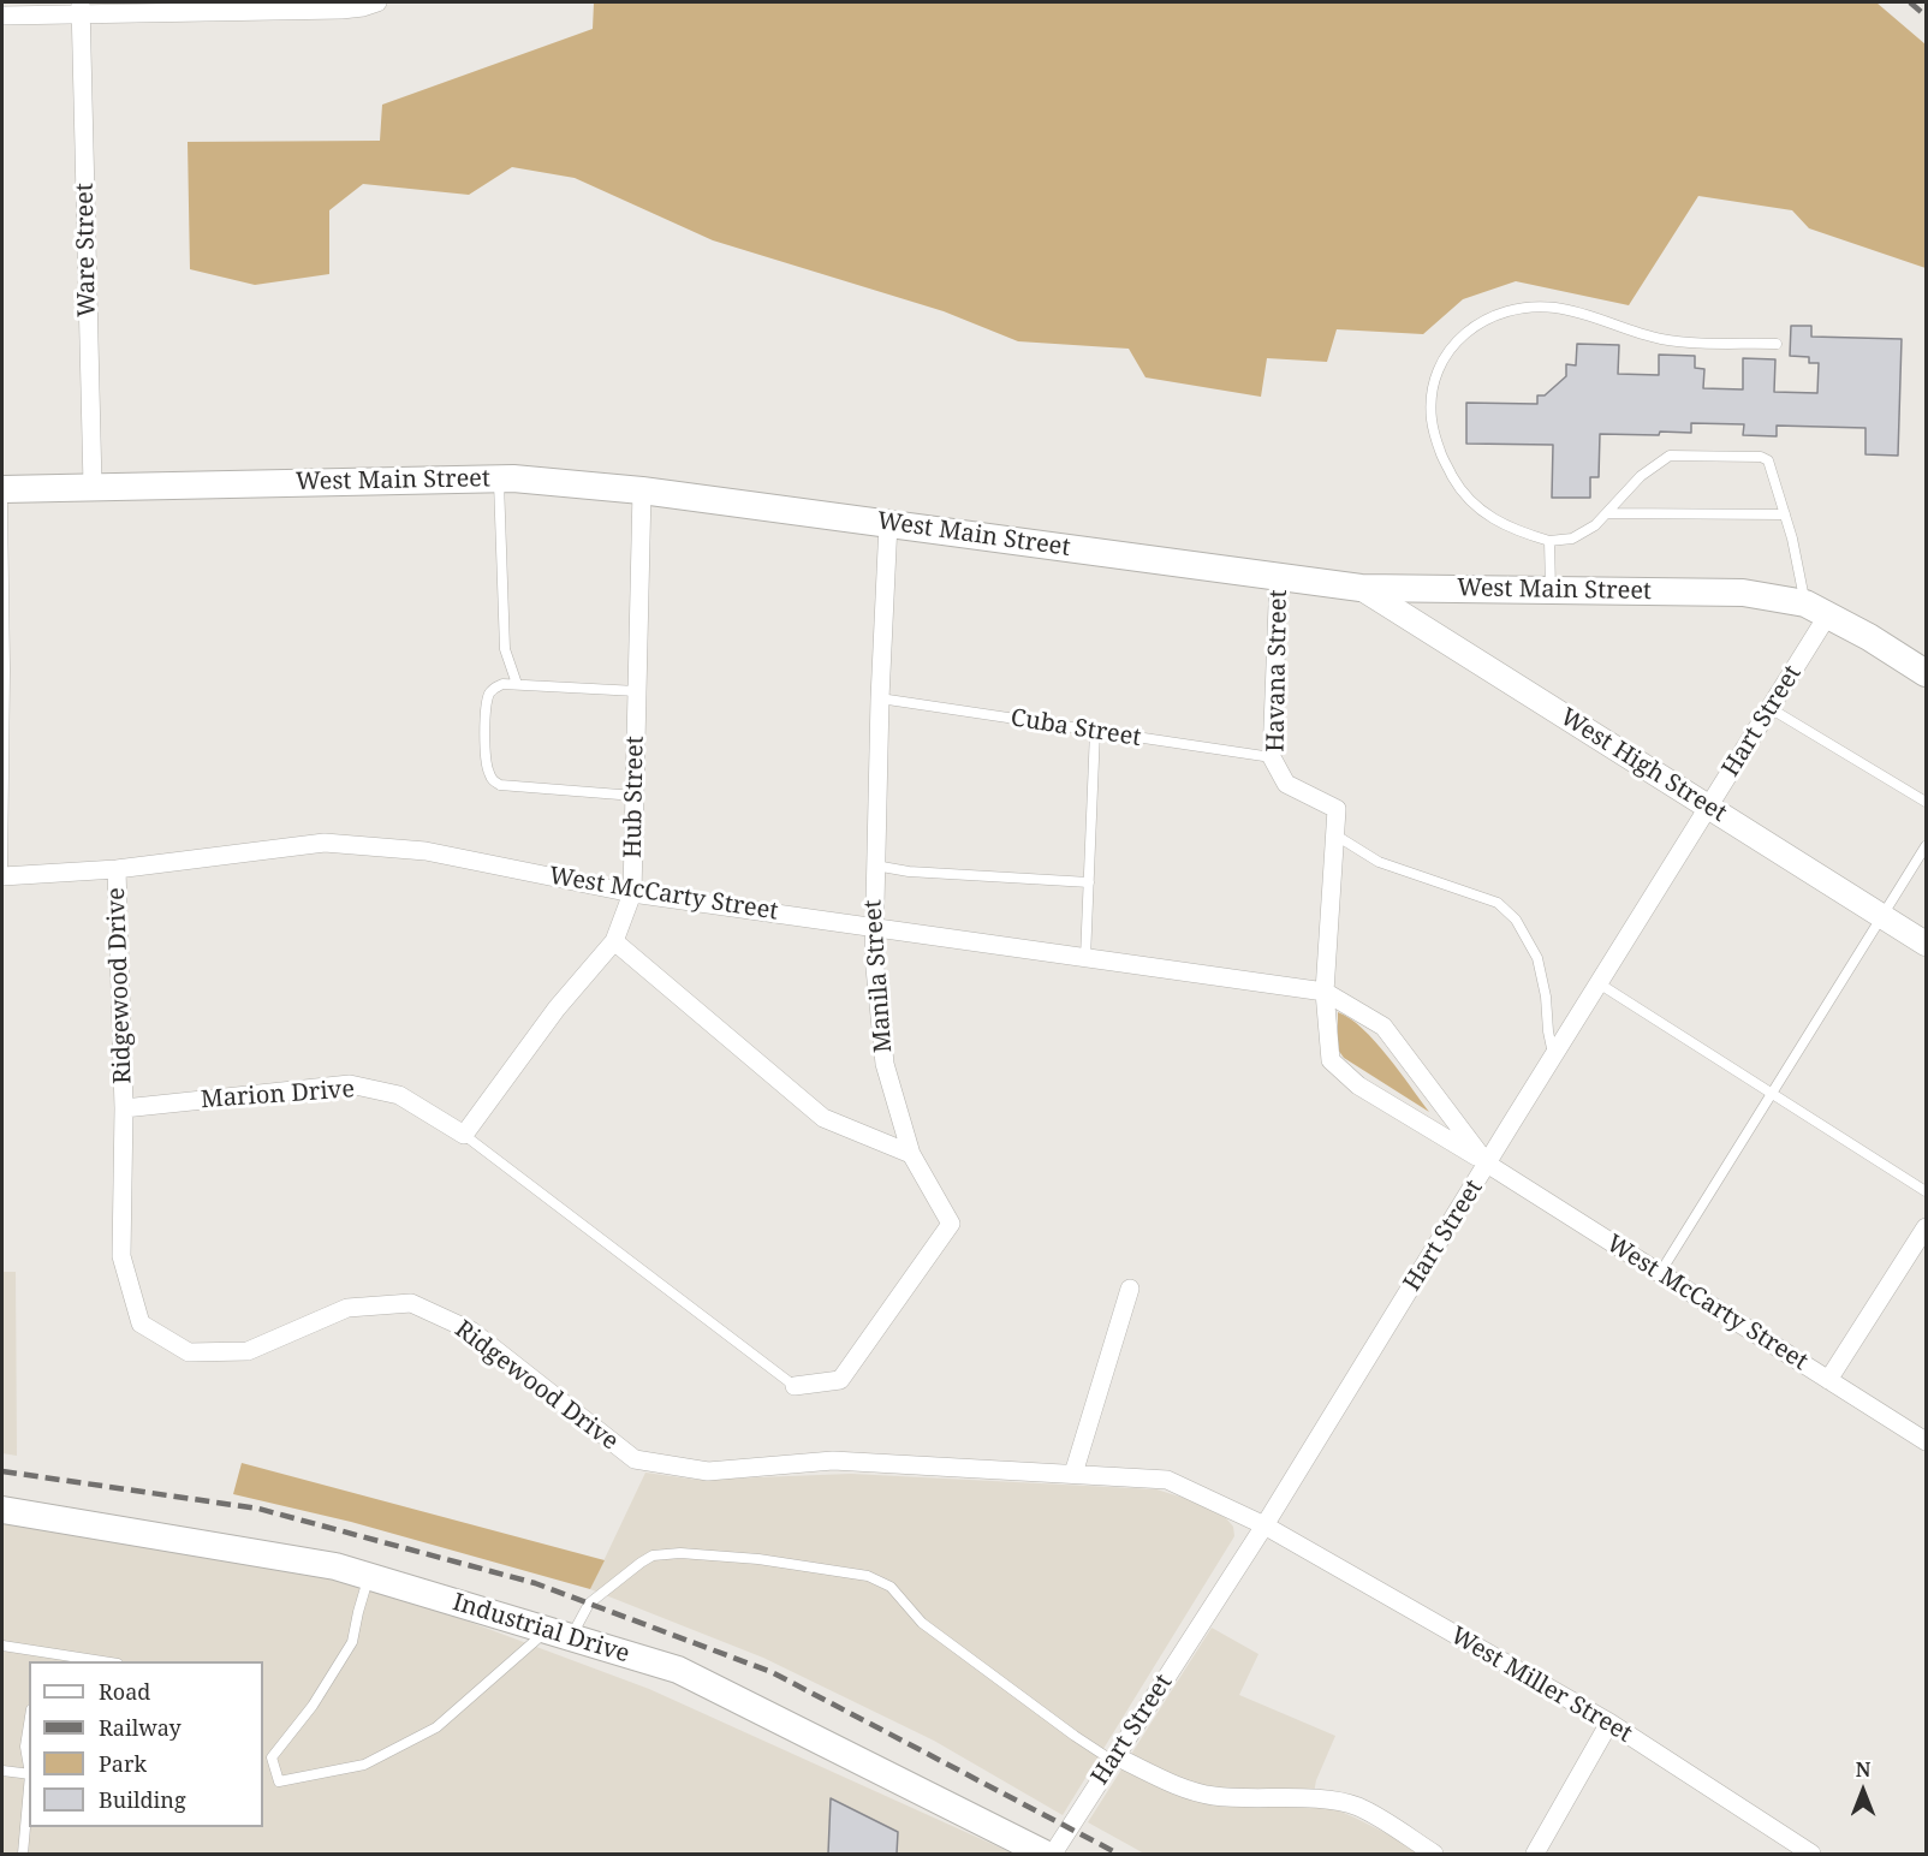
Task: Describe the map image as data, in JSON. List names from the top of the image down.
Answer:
{
  "streets": {
    "main road": ["West Main Street", "Industrial Drive"],
    "street": [
      "Ware Street",
      "Havana Street",
      "Hart Street",
      "West High Street",
      "Hub Street",
      "West McCarty Street",
      "Manila Street",
      "Ridgewood Drive",
      "Marion Drive",
      "West Miller Street"
    ],
    "lane": ["Cuba Street"]
  },
  "crossings": [
    ["Ware Street", "West Main Street"],
    ["West Main Street", "Havana Street"],
    ["West Main Street", "Hart Street"],
    ["West Main Street", "West High Street"],
    ["West Main Street", "Hub Street"],
    ["West Main Street", "Manila Street"],
    ["Havana Street", "Cuba Street"],
    ["Havana Street", "West McCarty Street"],
    ["Hart Street", "West High Street"],
    ["Hart Street", "West McCarty Street"],
    ["Hart Street", "Ridgewood Drive"],
    ["Hart Street", "West Miller Street"],
    ["Cuba Street", "Manila Street"],
    ["Hub Street", "West McCarty Street"],
    ["Hub Street", "Marion Drive"],
    ["West McCarty Street", "Manila Street"],
    ["West McCarty Street", "Ridgewood Drive"],
    ["Ridgewood Drive", "Marion Drive"],
    ["Ridgewood Drive", "West Miller Street"]
  ],
  "legend": [
    "Road",
    "Railway",
    "Park",
    "Building"
  ],
  "north": "top"
}
